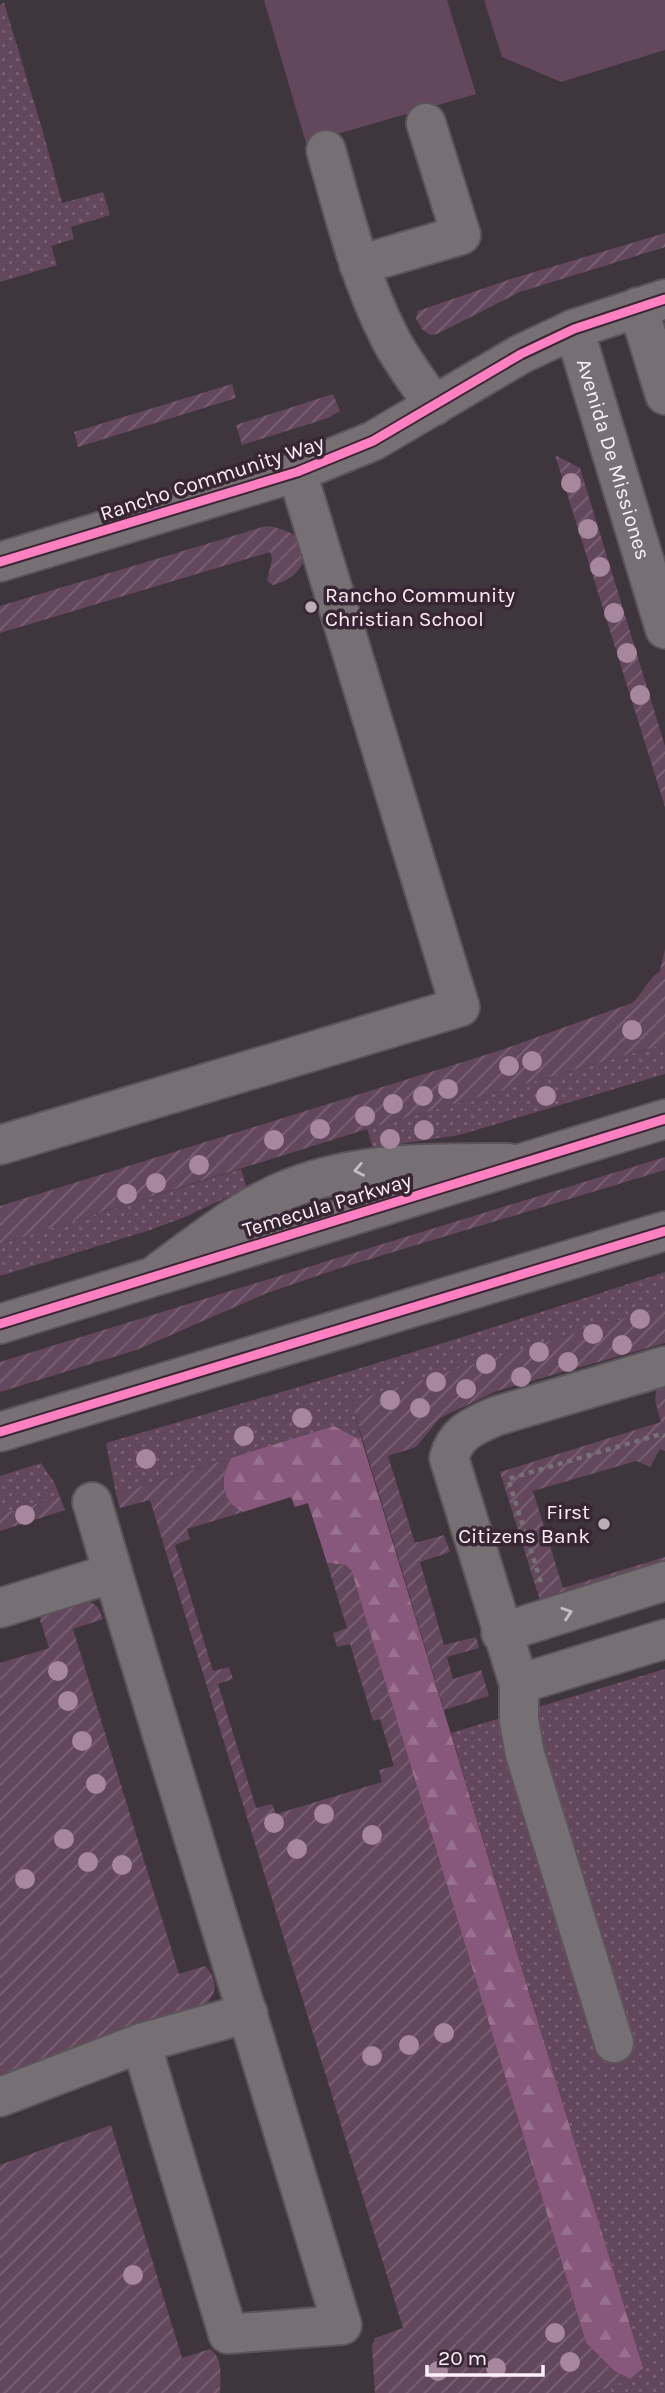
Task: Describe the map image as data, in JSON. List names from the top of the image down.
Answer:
{
  "streets": {
    "main road": ["Temecula Parkway"],
    "street": ["Avenida De Missiones", "Rancho Community Way"]
  },
  "crossings": [
    ["Avenida De Missiones", "Rancho Community Way"]
  ],
  "places": ["Rancho Community Christian School", "First Citizens Bank"],
  "scale_bar": "20 m"
}
